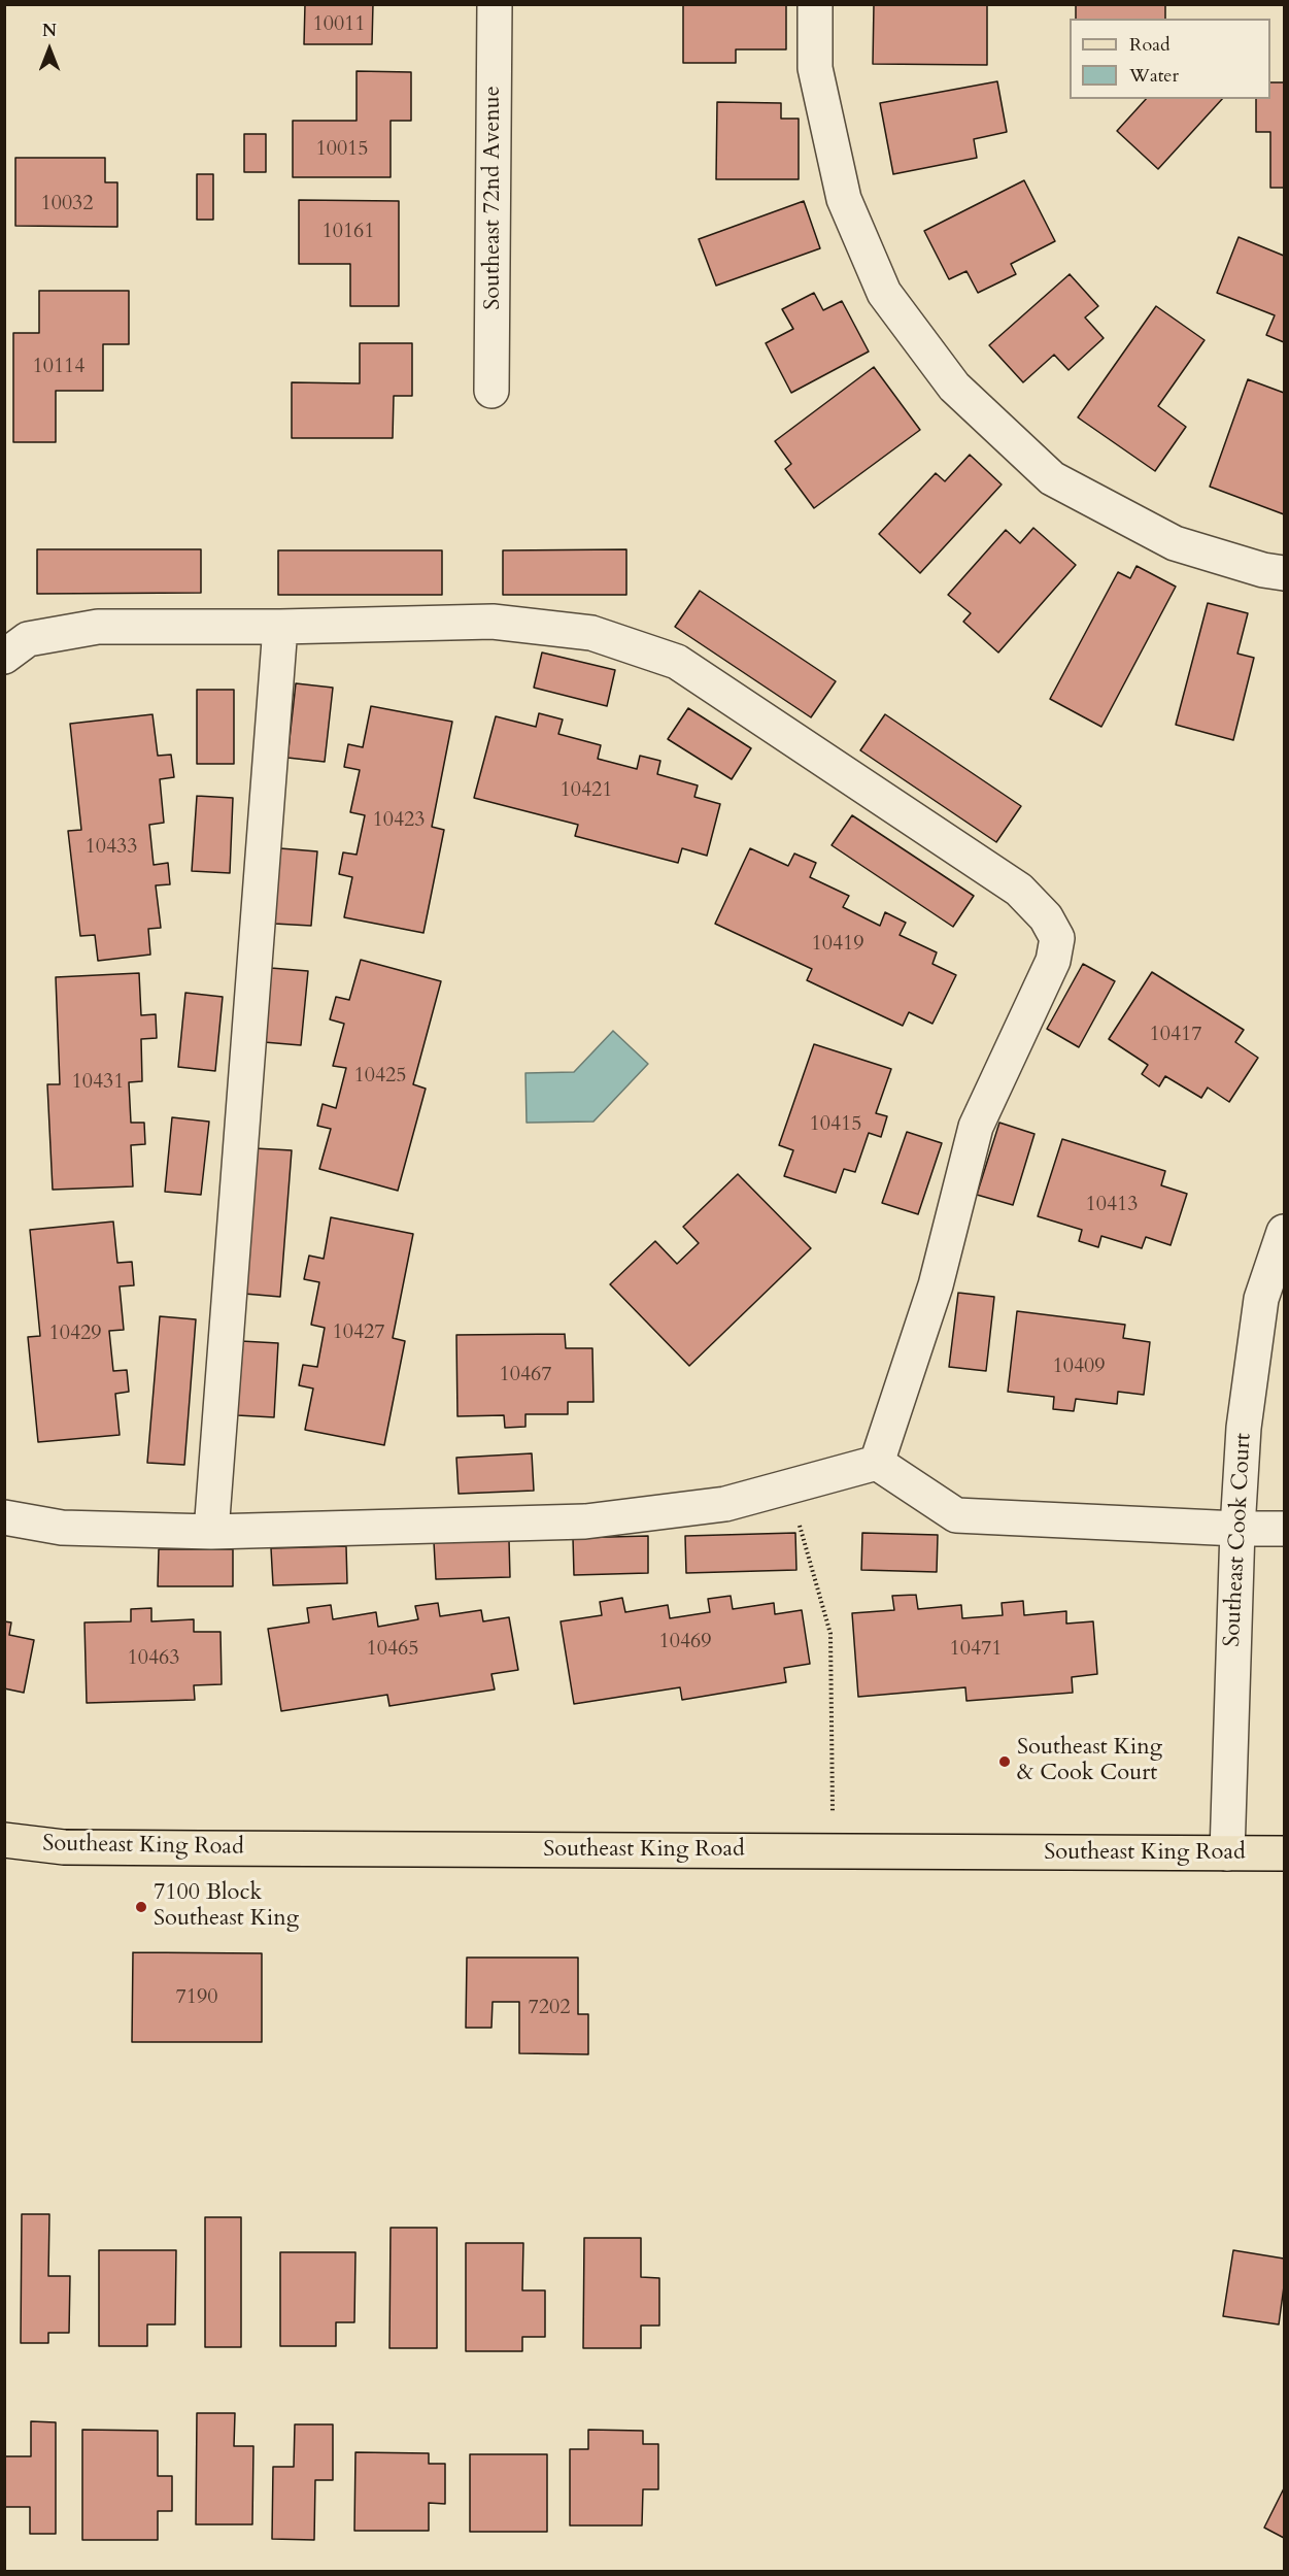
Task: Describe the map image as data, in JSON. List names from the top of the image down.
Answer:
{
  "streets": {
    "main road": ["Southeast King Road"],
    "street": ["Southeast 72nd Avenue", "Southeast Cook Court"]
  },
  "crossings": [
    ["Southeast Cook Court", "Southeast King Road"]
  ],
  "places": ["Southeast King & Cook Court", "7100 Block Southeast King"],
  "house_numbers": [
    "10011",
    "10015",
    "10032",
    "10161",
    "10114",
    "10421",
    "10423",
    "10433",
    "10419",
    "10417",
    "10425",
    "10431",
    "10415",
    "10413",
    "10427",
    "10429",
    "10409",
    "10467",
    "10469",
    "10465",
    "10471",
    "10463",
    "7190",
    "7202"
  ],
  "legend": ["Road", "Water"],
  "north": "top"
}
